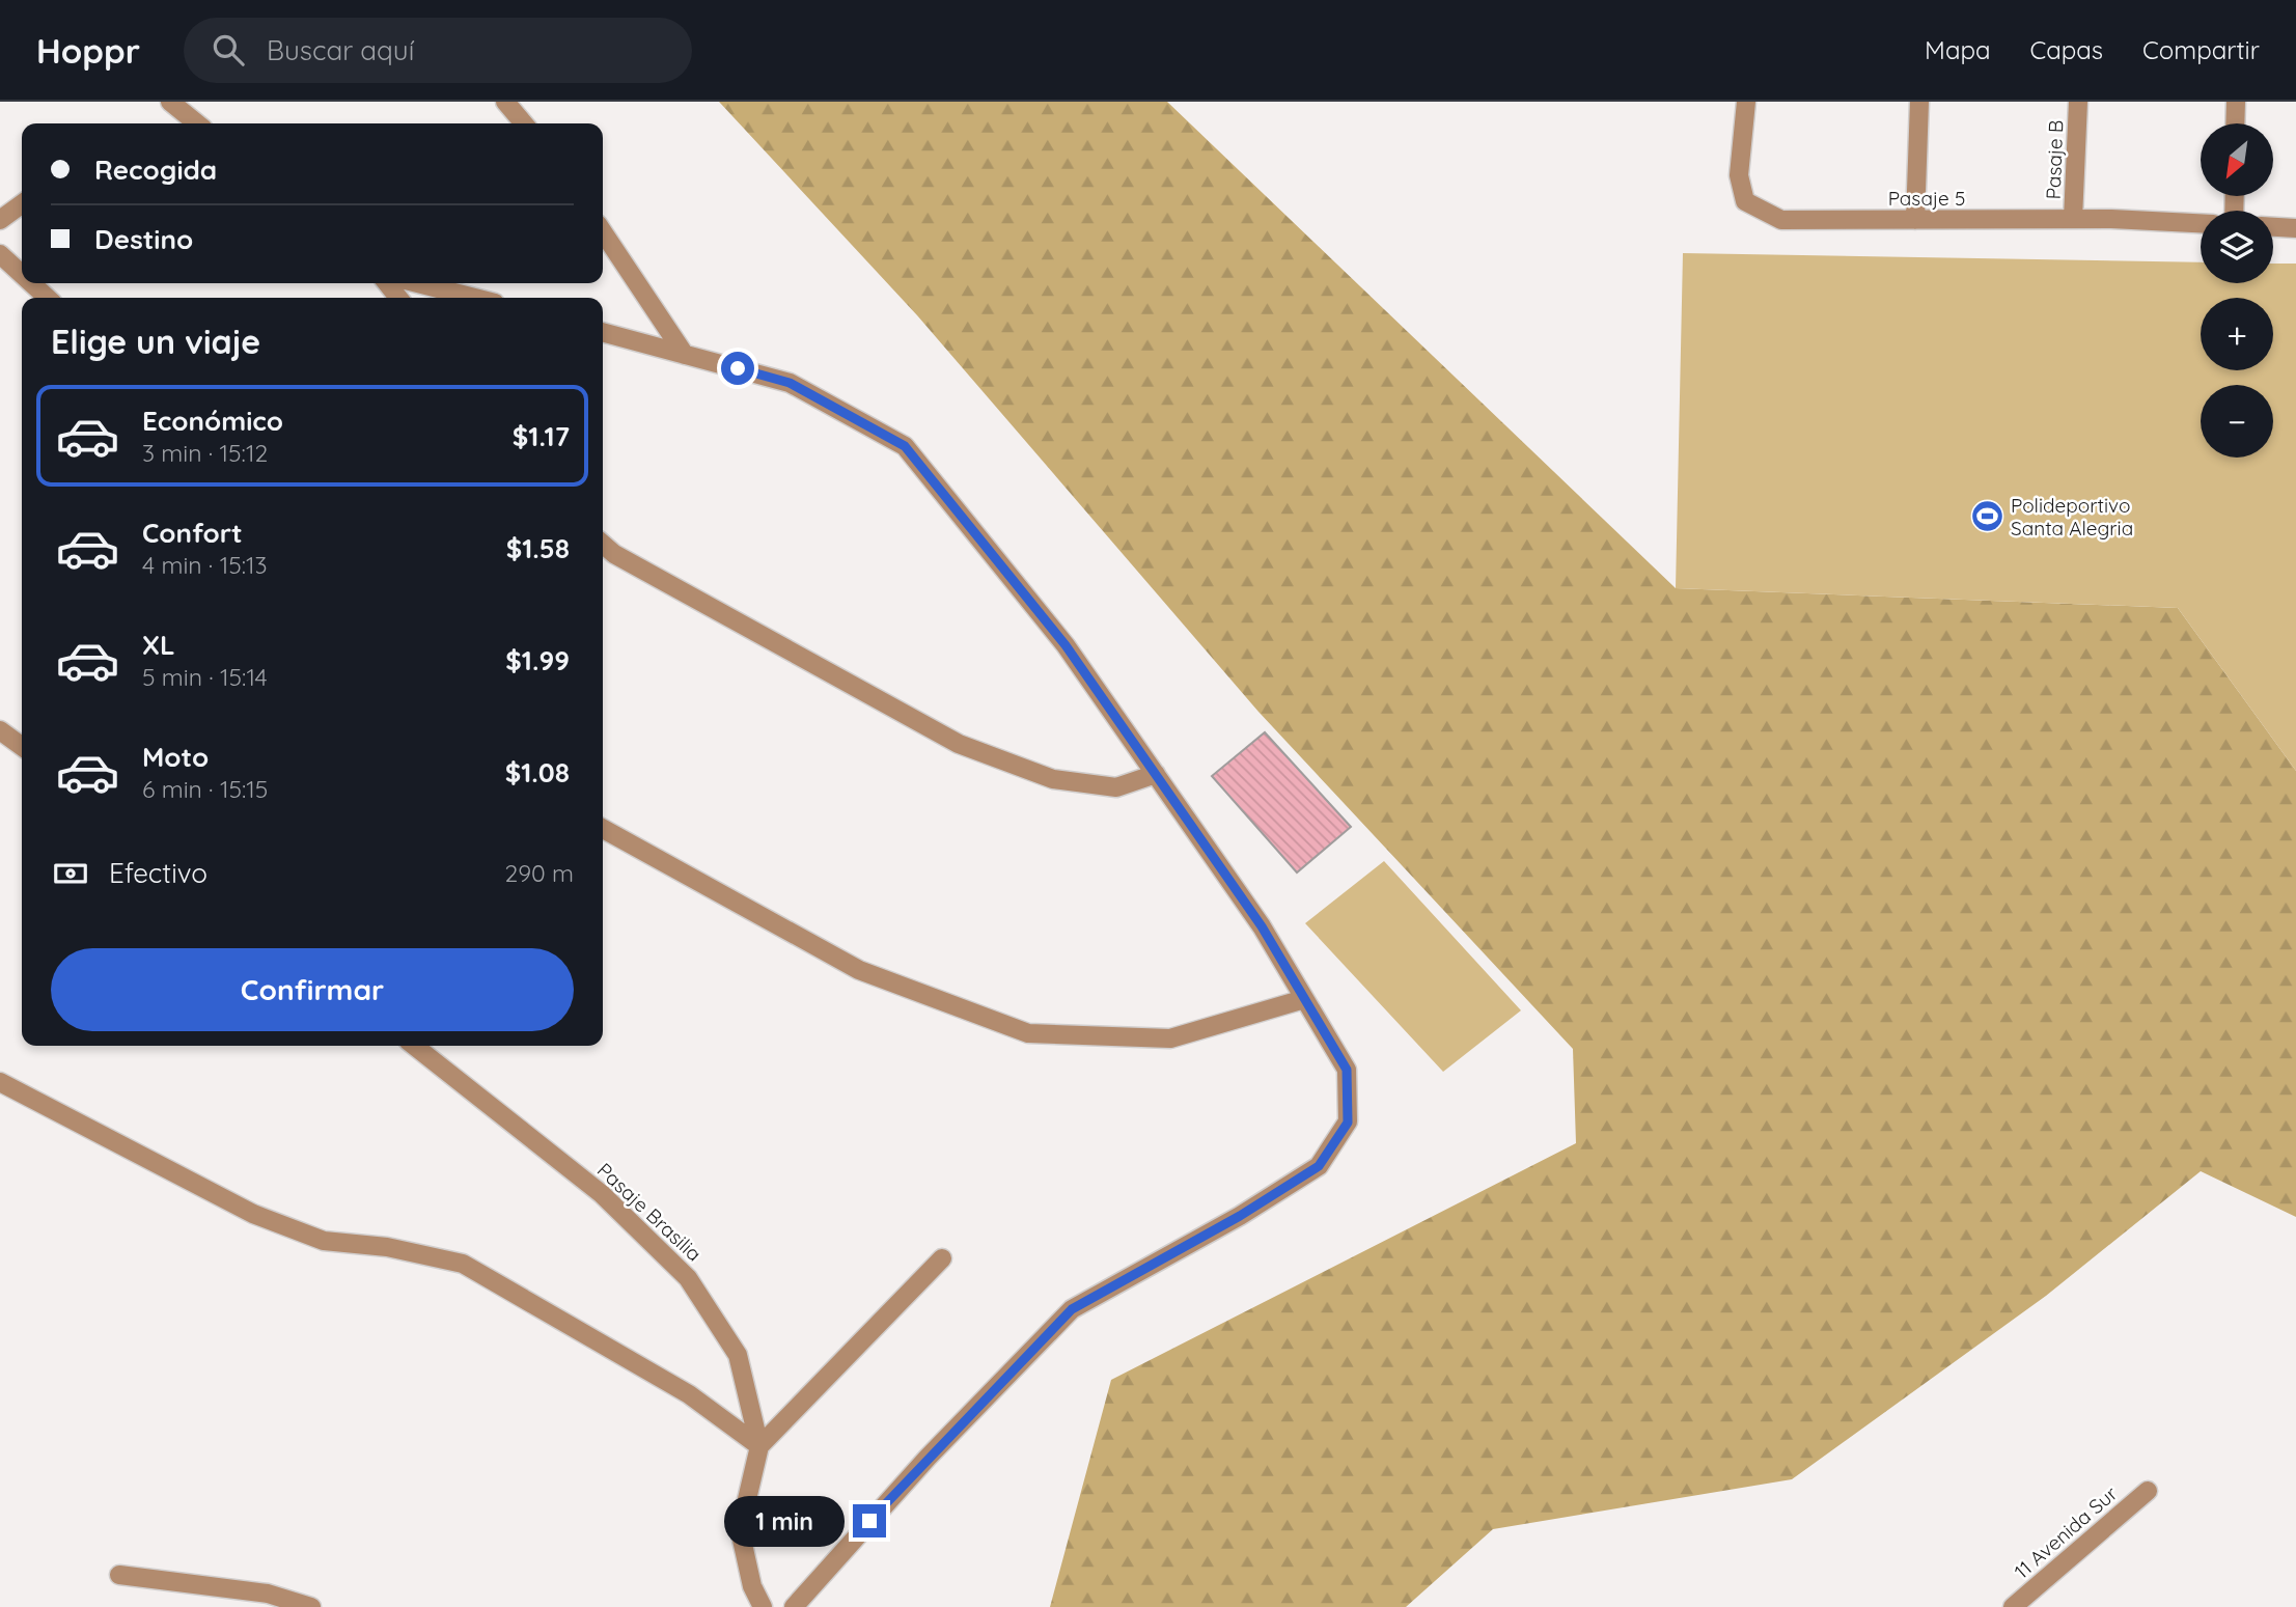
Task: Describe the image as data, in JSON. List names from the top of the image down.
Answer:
{
  "streets": {
    "street": [
      "Pasaje B",
      "Pasaje 5",
      "Pasaje Brasilia",
      "11 Avenida Sur"
    ]
  },
  "crossings": [
    ["Pasaje B", "Pasaje 5"]
  ],
  "places": {
    "sports": ["Polideportivo Santa Alegria"]
  },
  "north": "bottom left",
  "page": {
    "header": "Hoppr",
    "search": "Buscar aquí",
    "nav": ["Mapa", "Capas", "Compartir"],
    "map_buttons": ["+", "−"],
    "banner": ["Recogida", "Destino"],
    "heading": "Elige un viaje",
    "list": [
      {
        "name": "Económico",
        "note": "3 min · 15:12",
        "value": "$1.17"
      },
      {
        "name": "Confort",
        "note": "4 min · 15:13",
        "value": "$1.58"
      },
      {
        "name": "XL",
        "note": "5 min · 15:14",
        "value": "$1.99"
      },
      {
        "name": "Moto",
        "note": "6 min · 15:15",
        "value": "$1.08"
      }
    ],
    "pay": ["Efectivo", "290 m"],
    "buttons": "Confirmar",
    "bubble": "1 min"
  }
}
